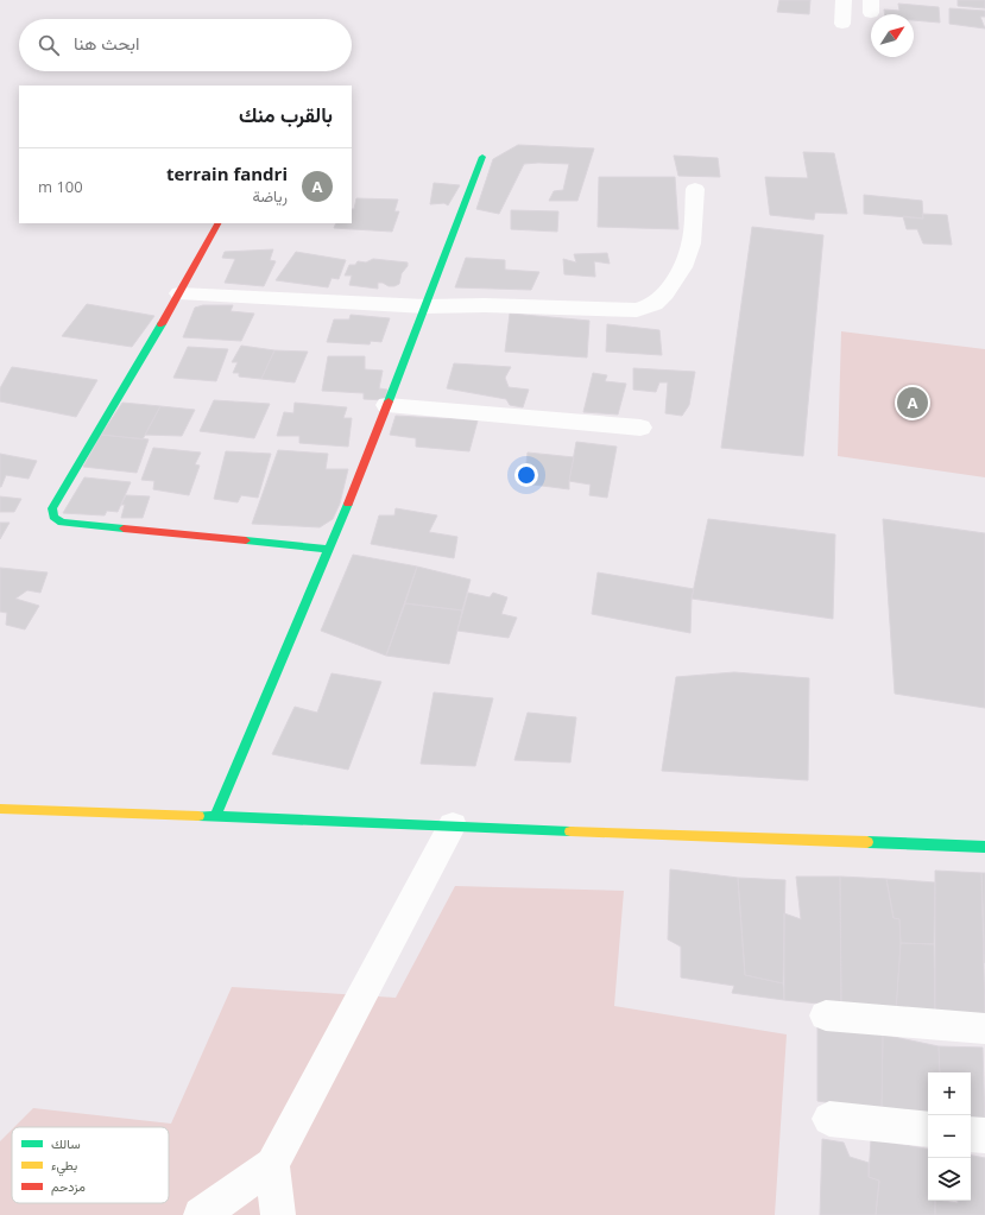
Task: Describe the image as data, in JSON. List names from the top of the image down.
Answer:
{
  "legend": ["سالك", "بطيء", "مزدحم"],
  "north": "top right",
  "page": {
    "search": "ابحث هنا",
    "heading": "بالقرب منك",
    "list": [
      {
        "mark": "A",
        "name": "terrain fandri",
        "note": "رياضة",
        "value": "100 m"
      }
    ],
    "pins": "A",
    "map_buttons": ["+", "−"]
  }
}
